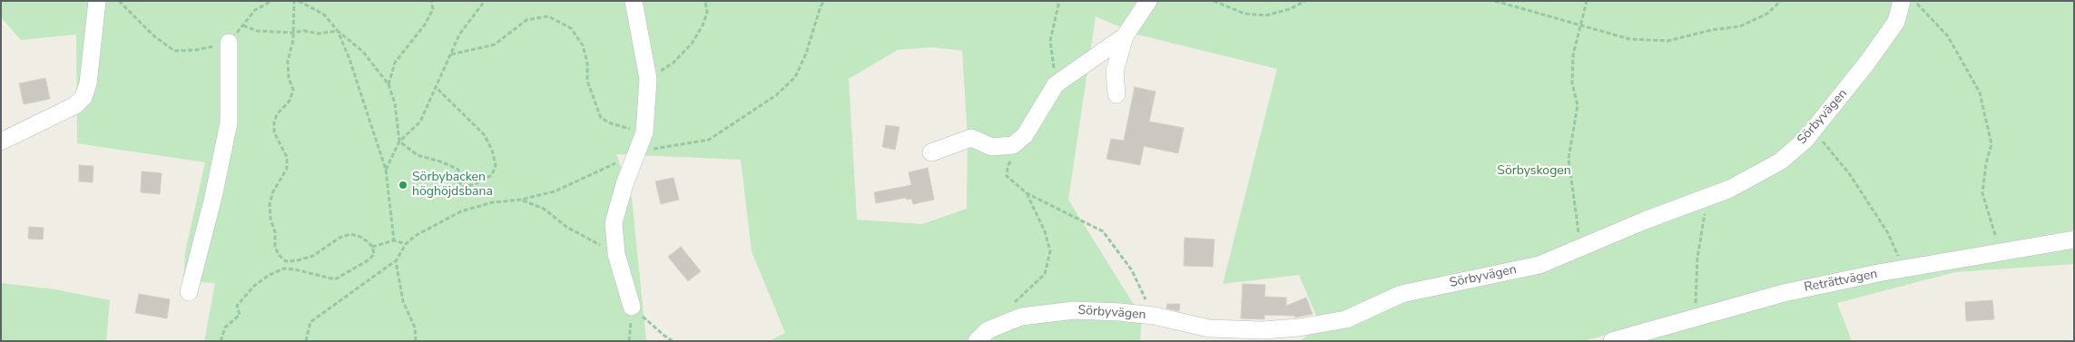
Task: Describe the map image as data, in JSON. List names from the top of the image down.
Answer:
{
  "streets": {
    "street": ["Sörbyvägen", "Reträttvägen"]
  },
  "parks": ["Sörbyskogen"],
  "places": ["Sörbybacken höghöjdsbana"]
}
